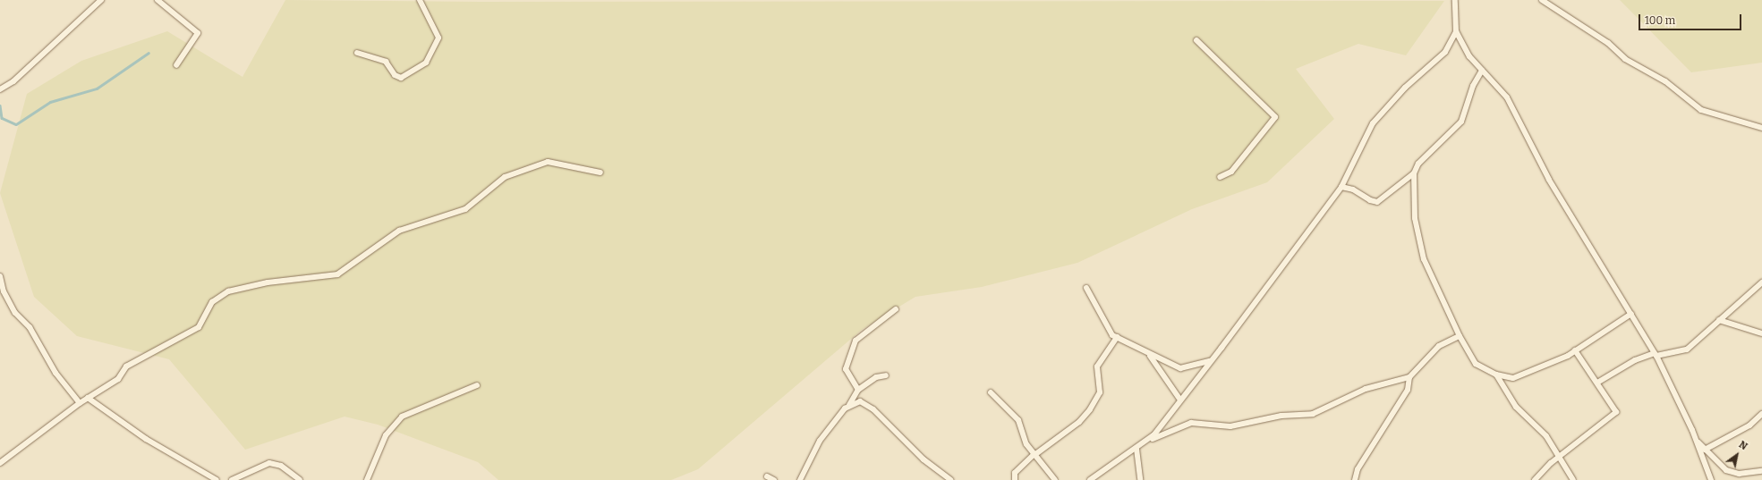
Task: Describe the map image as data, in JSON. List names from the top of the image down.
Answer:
{
  "scale_bar": "100 m",
  "north": "top right"
}
